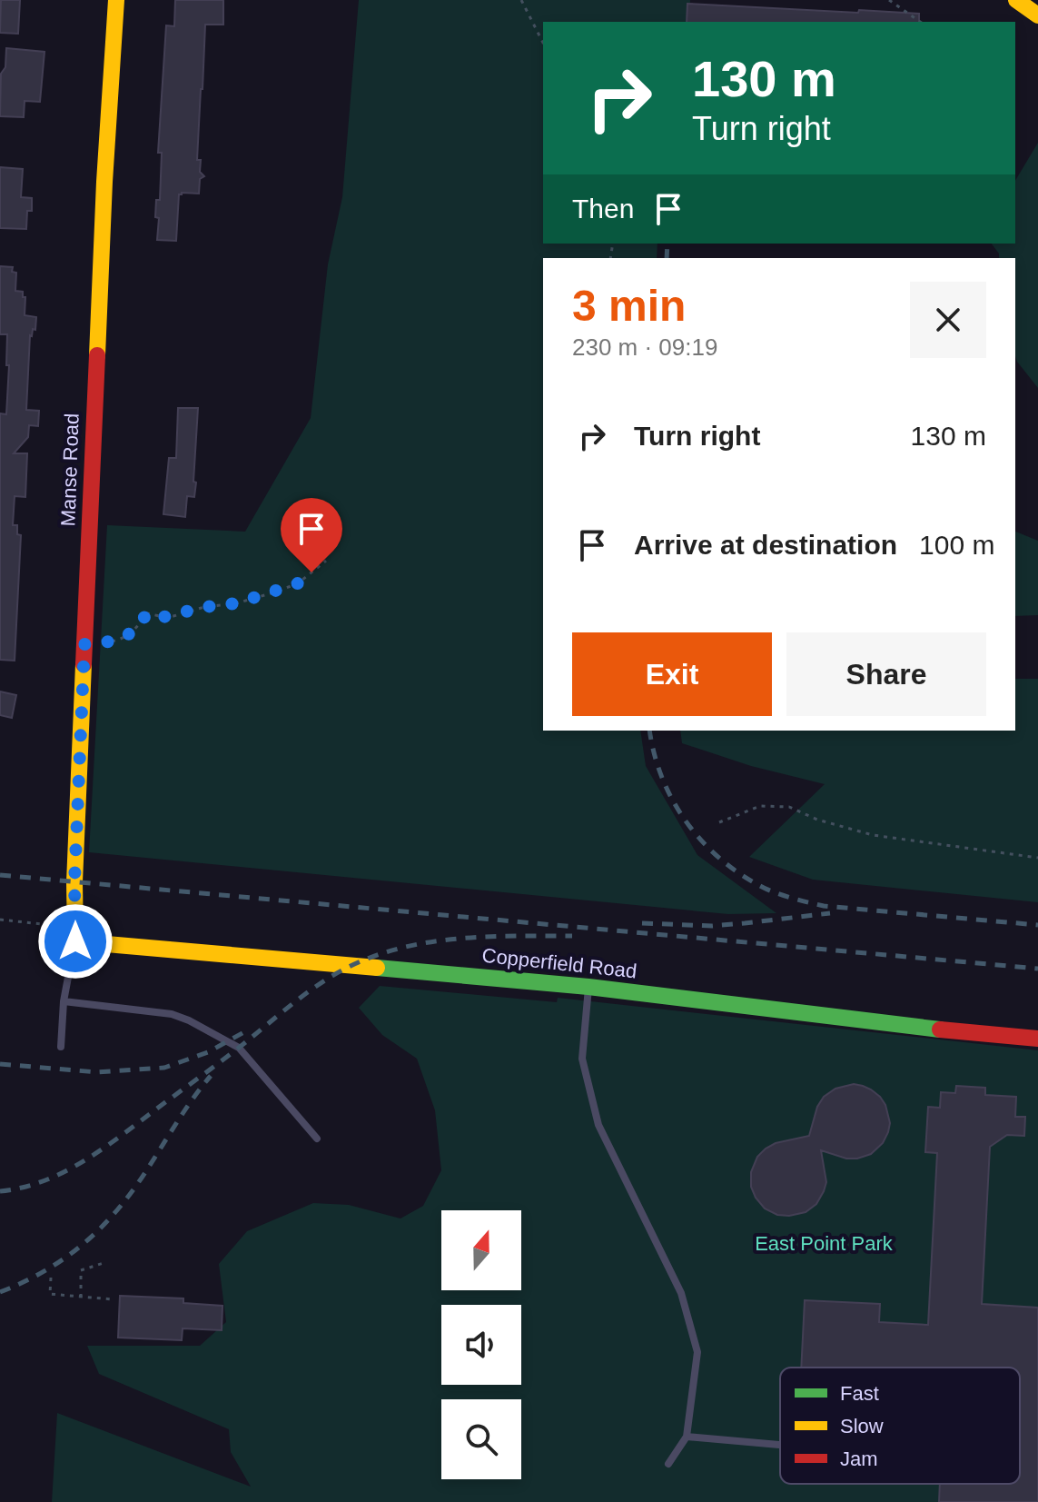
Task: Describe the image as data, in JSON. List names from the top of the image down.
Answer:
{
  "streets": {
    "street": ["Manse Road", "Copperfield Road"]
  },
  "crossings": [
    ["Manse Road", "Copperfield Road"]
  ],
  "parks": ["East Point Park"],
  "legend": ["Fast", "Slow", "Jam"],
  "north": "top",
  "page": {
    "turn": ["130 m", "Turn right"],
    "then": "Then",
    "heading": ["3 min", "230 m · 09:19"],
    "list": [
      {
        "name": "Turn right",
        "value": "130 m"
      },
      {
        "name": "Arrive at destination",
        "value": "100 m"
      }
    ],
    "buttons": ["Exit", "Share"]
  }
}
